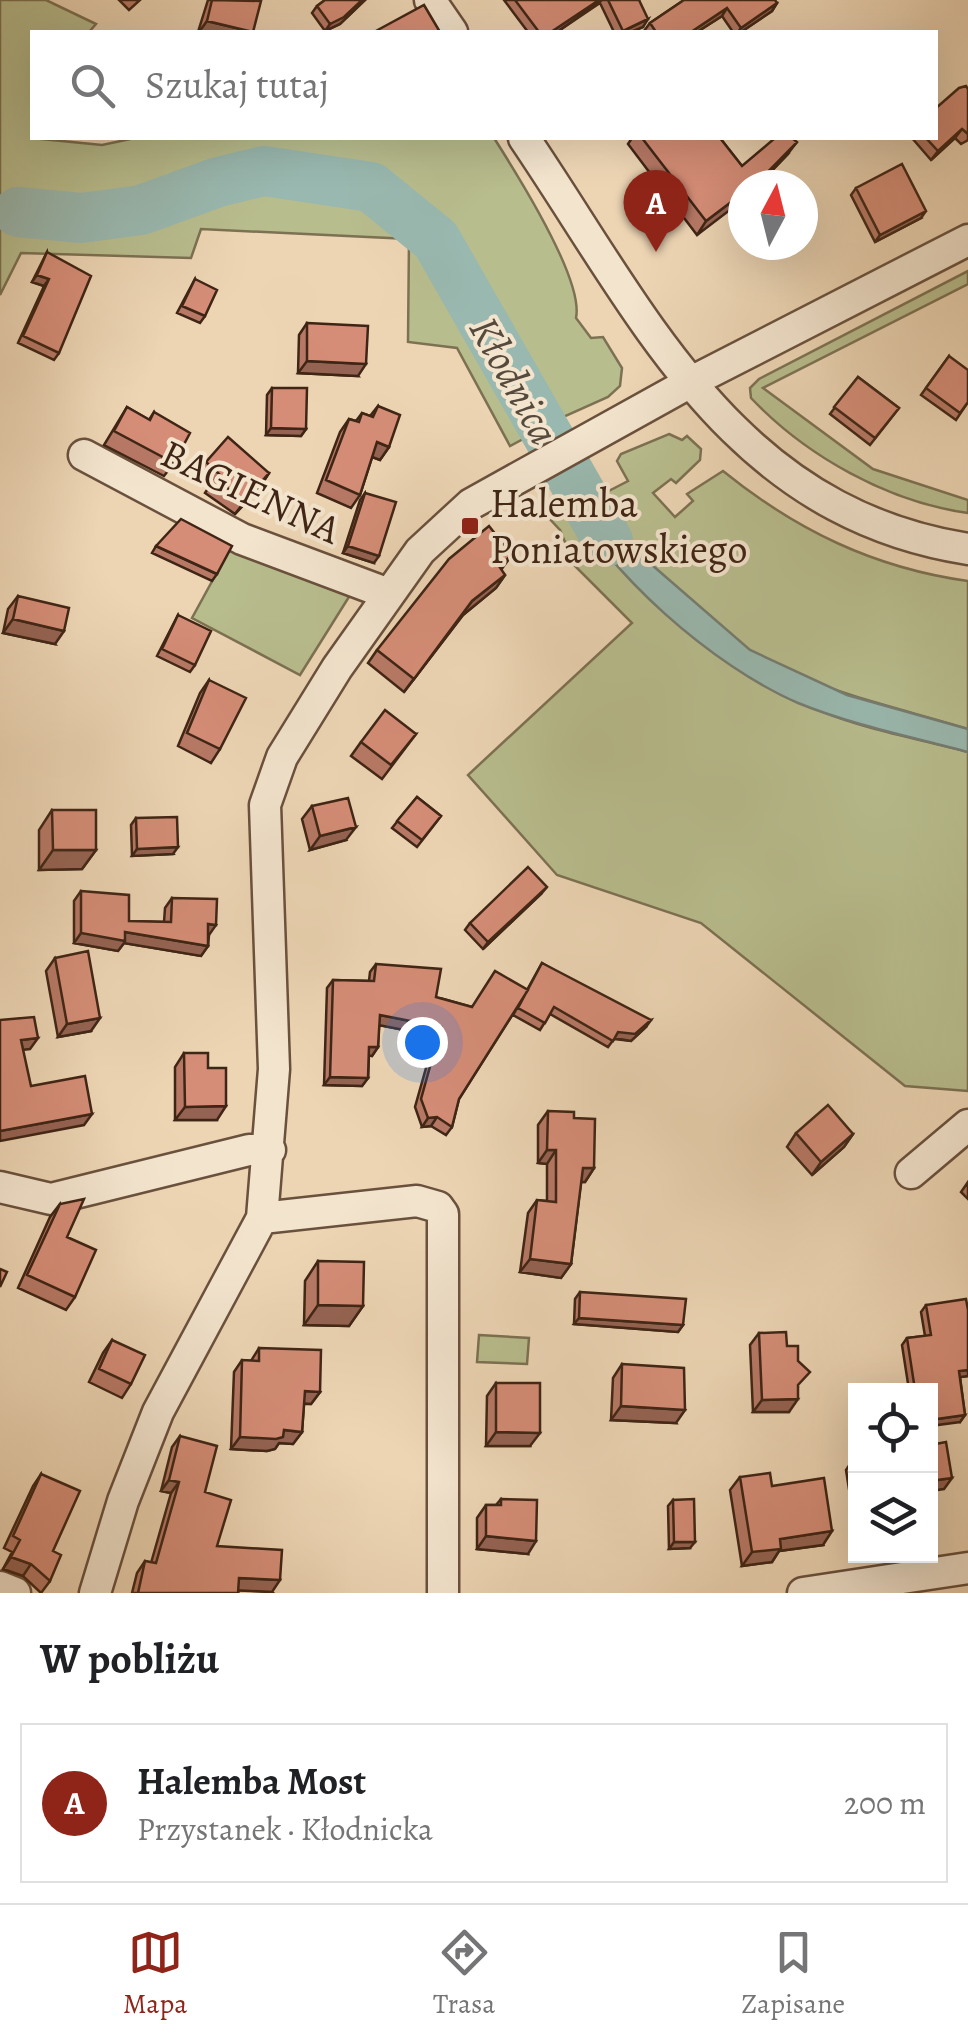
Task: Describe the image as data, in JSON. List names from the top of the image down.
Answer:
{
  "streets": {
    "street": ["BAGIENNA"]
  },
  "water": ["Kłodnica"],
  "places": {
    "transit": ["Halemba Poniatowskiego"]
  },
  "north": "top",
  "page": {
    "search": "Szukaj tutaj",
    "pins": "A",
    "heading": "W pobliżu",
    "list": [
      {
        "mark": "A",
        "name": "Halemba Most",
        "note": "Przystanek · Kłodnicka",
        "value": "200 m"
      }
    ],
    "nav": ["Mapa", "Trasa", "Zapisane"]
  }
}
